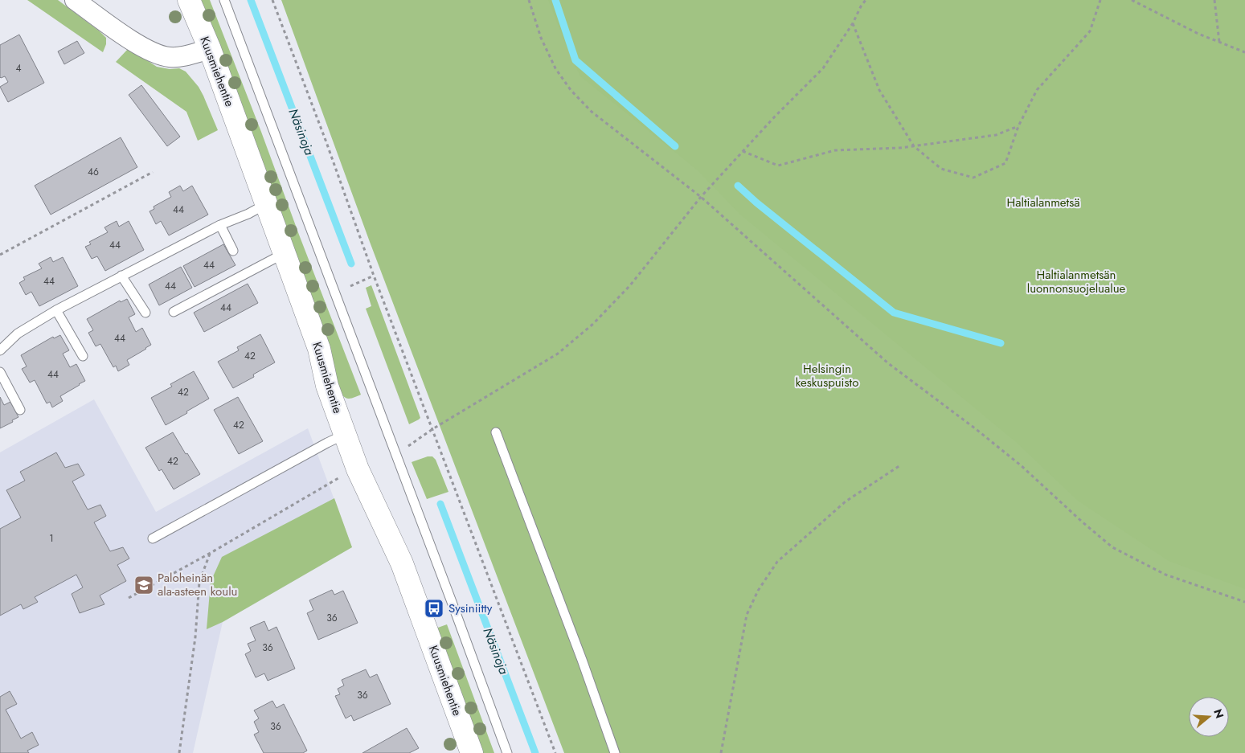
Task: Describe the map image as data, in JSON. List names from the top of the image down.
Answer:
{
  "streets": {
    "main road": ["Kuusmiehentie"]
  },
  "water": ["Näsinoja"],
  "parks": ["Haltialanmetsä", "Haltialanmetsän luonnonsuojelualue", "Helsingin keskuspuisto"],
  "places": {
    "school or university": ["Paloheinän ala-asteen koulu"],
    "bus stop": ["Sysiniitty"]
  },
  "house_numbers": [
    "4",
    "46",
    "44",
    "44",
    "44",
    "44",
    "44",
    "44",
    "44",
    "42",
    "44",
    "42",
    "42",
    "42",
    "1",
    "36",
    "36",
    "36",
    "36"
  ],
  "north": "right"
}
